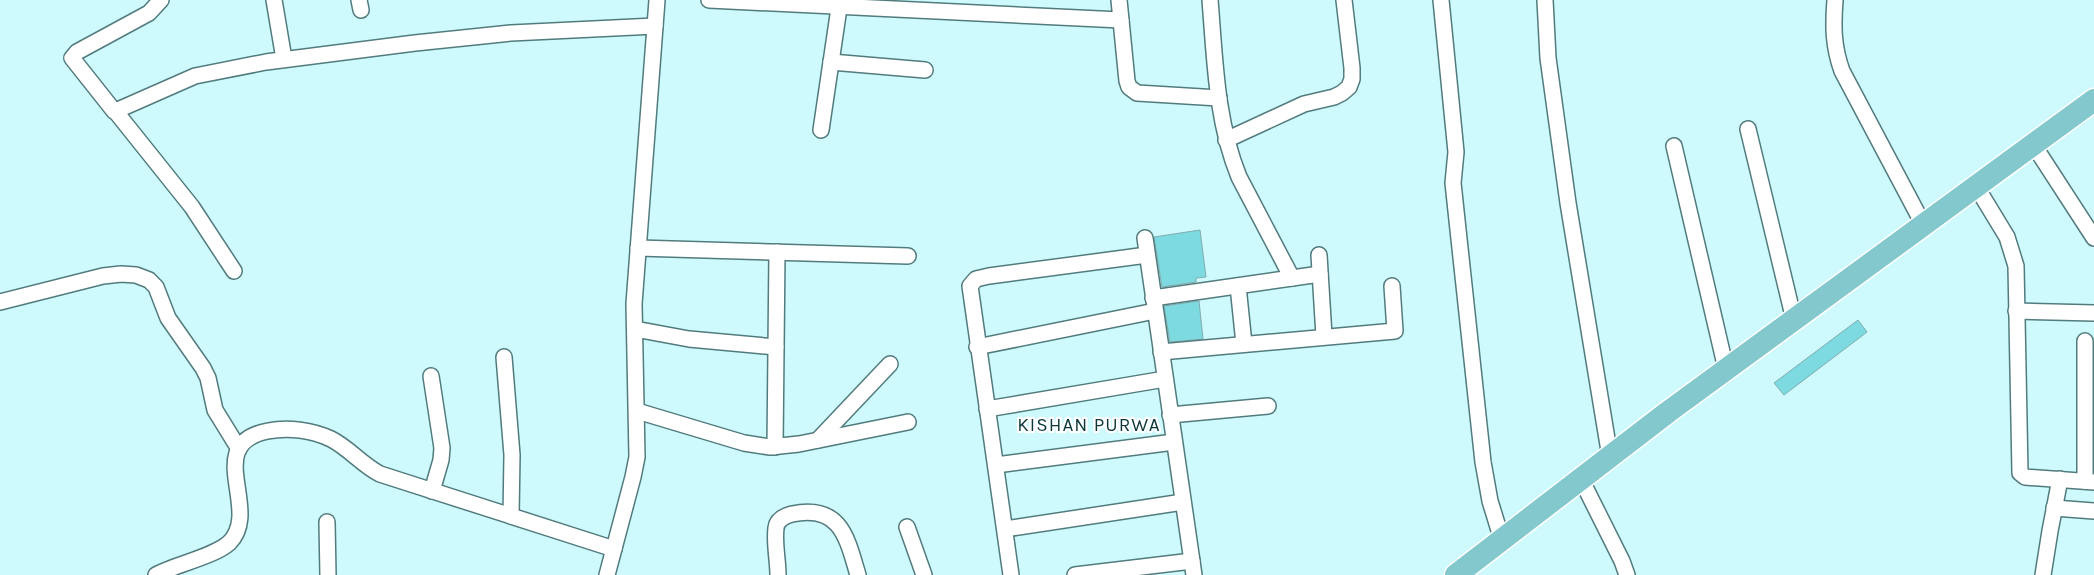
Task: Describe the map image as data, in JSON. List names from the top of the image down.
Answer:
{
  "districts": ["KISHAN PURWA"]
}
